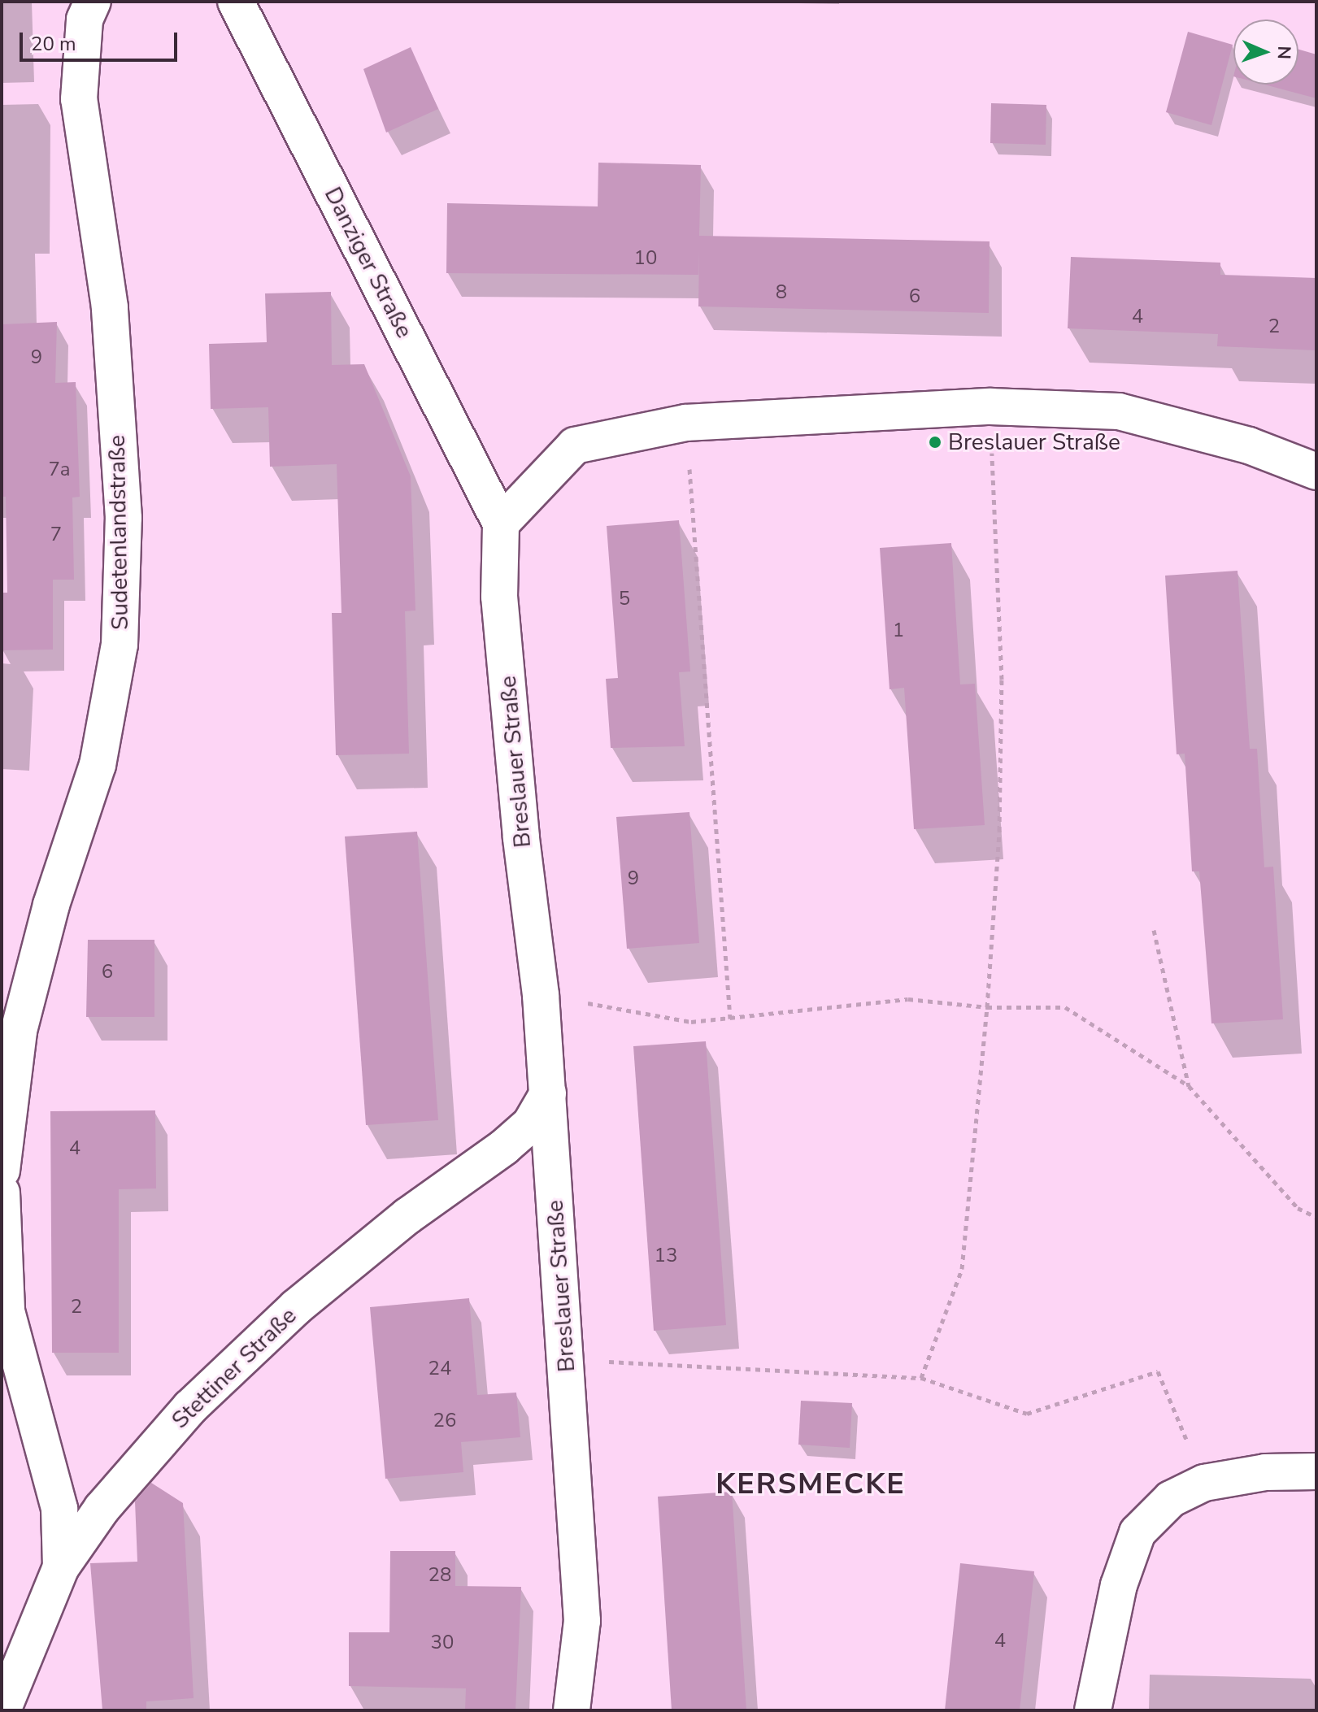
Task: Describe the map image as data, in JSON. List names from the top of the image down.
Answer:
{
  "streets": {
    "street": [
      "Danziger Straße",
      "Sudetenlandstraße",
      "Breslauer Straße",
      "Stettiner Straße"
    ]
  },
  "crossings": [
    ["Danziger Straße", "Breslauer Straße"],
    ["Breslauer Straße", "Stettiner Straße"]
  ],
  "districts": ["KERSMECKE"],
  "places": ["Breslauer Straße"],
  "house_numbers": [
    "10",
    "8",
    "6",
    "4",
    "2",
    "9",
    "7a",
    "7",
    "5",
    "1",
    "9",
    "6",
    "4",
    "13",
    "2",
    "24",
    "26",
    "28",
    "4",
    "30"
  ],
  "scale_bar": "20 m",
  "north": "right"
}
